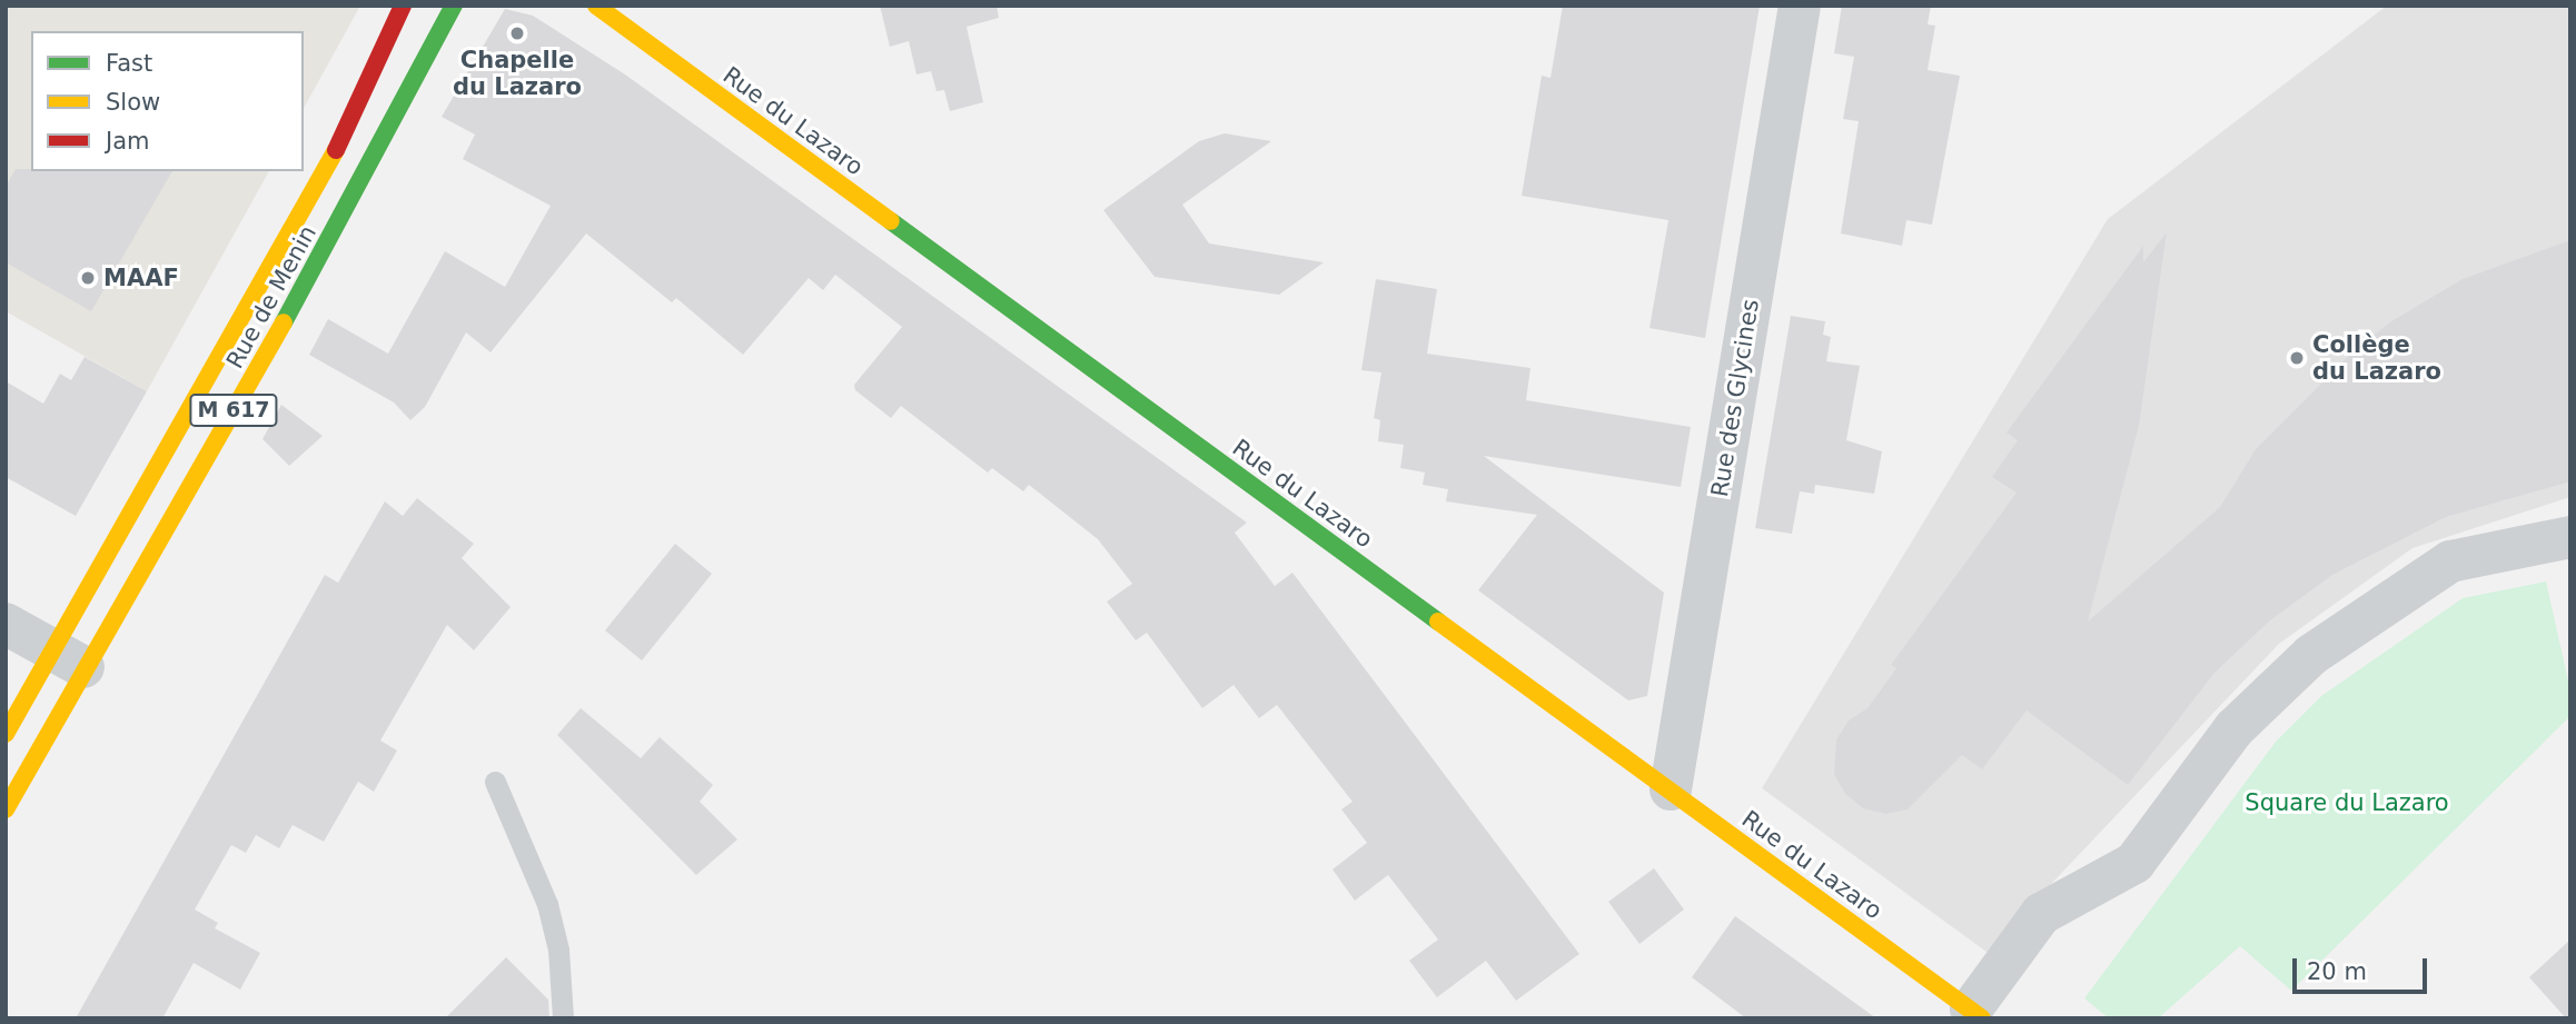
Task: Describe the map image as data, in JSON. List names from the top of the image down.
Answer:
{
  "streets": {
    "main road": ["Rue du Lazaro", "Rue de Menin", "M 617"],
    "street": ["Rue des Glycines"]
  },
  "crossings": [
    ["Rue du Lazaro", "Rue des Glycines"]
  ],
  "parks": ["Square du Lazaro"],
  "places": ["Chapelle du Lazaro", "MAAF", "Collège du Lazaro"],
  "legend": ["Fast", "Slow", "Jam"],
  "scale_bar": "20 m"
}
